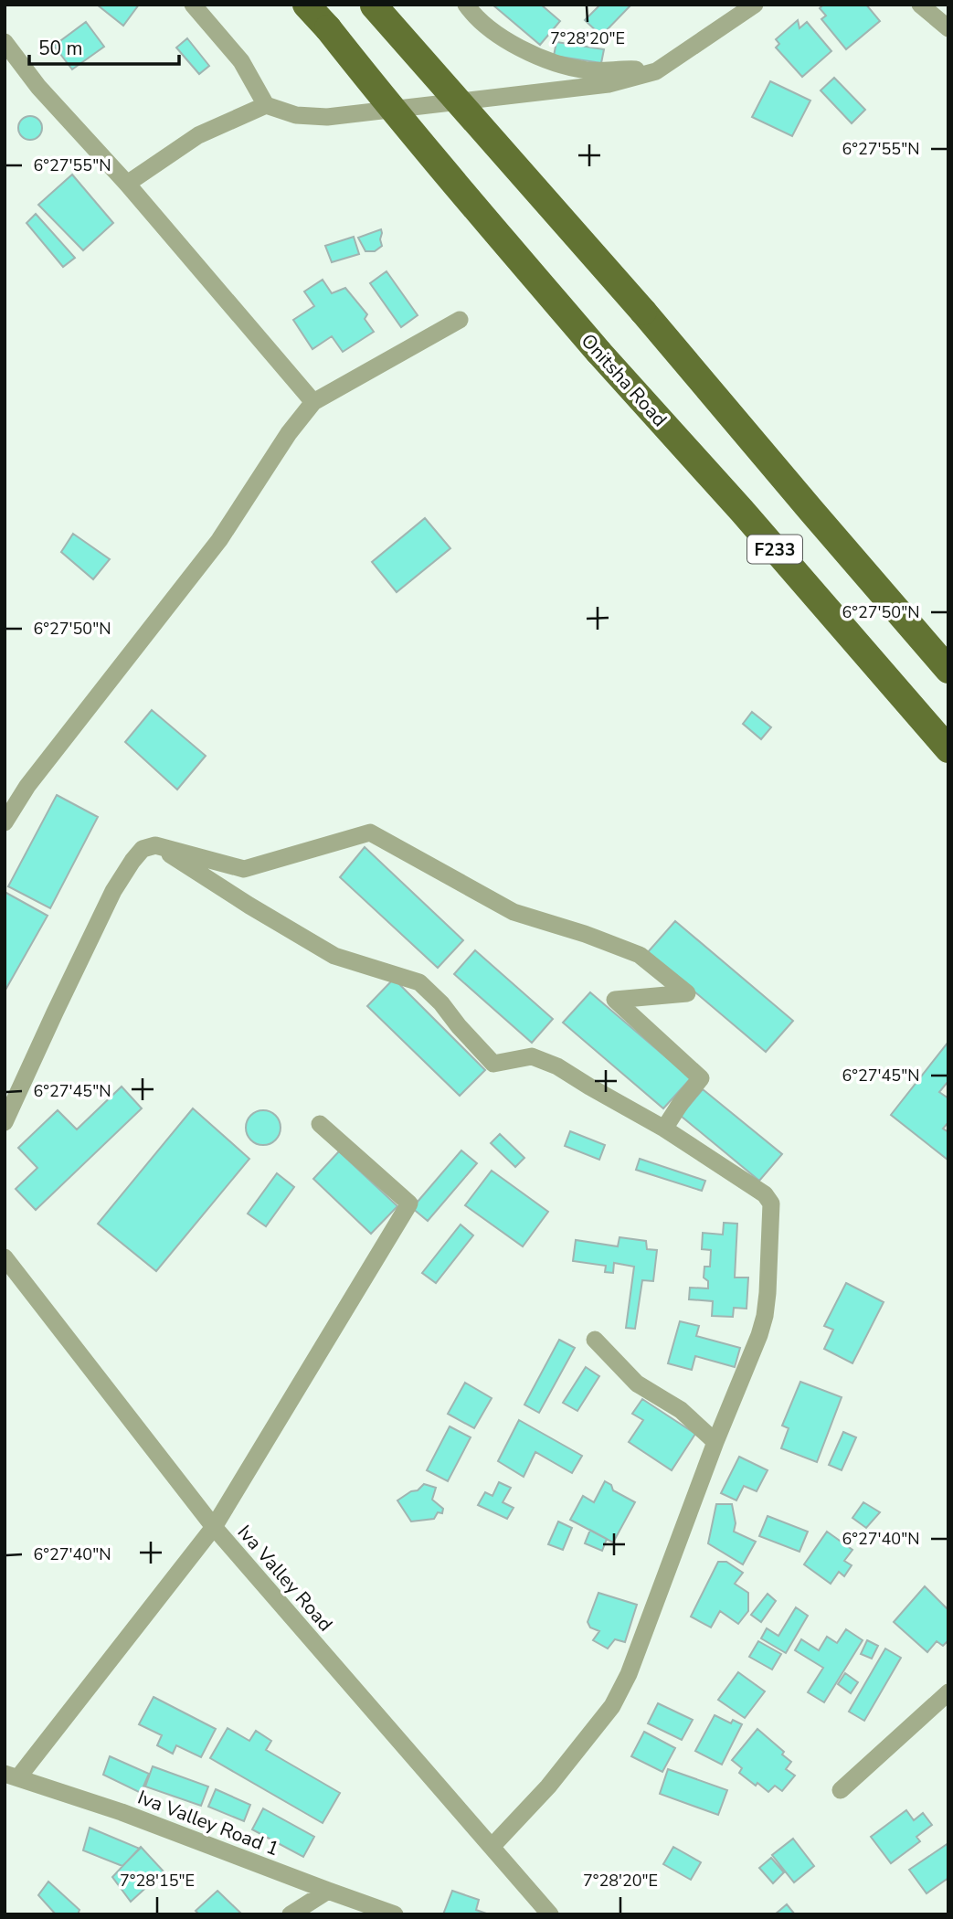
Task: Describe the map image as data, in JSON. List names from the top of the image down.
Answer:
{
  "streets": {
    "main road": ["Onitsha Road", "F233"],
    "street": ["Iva Valley Road", "Iva Valley Road 1"]
  },
  "scale_bar": "50 m",
  "coordinates": [
    "7°28'20\"E",
    "6°27'55\"N",
    "6°27'50\"N",
    "6°27'45\"N",
    "6°27'40\"N",
    "7°28'15\"E"
  ]
}
